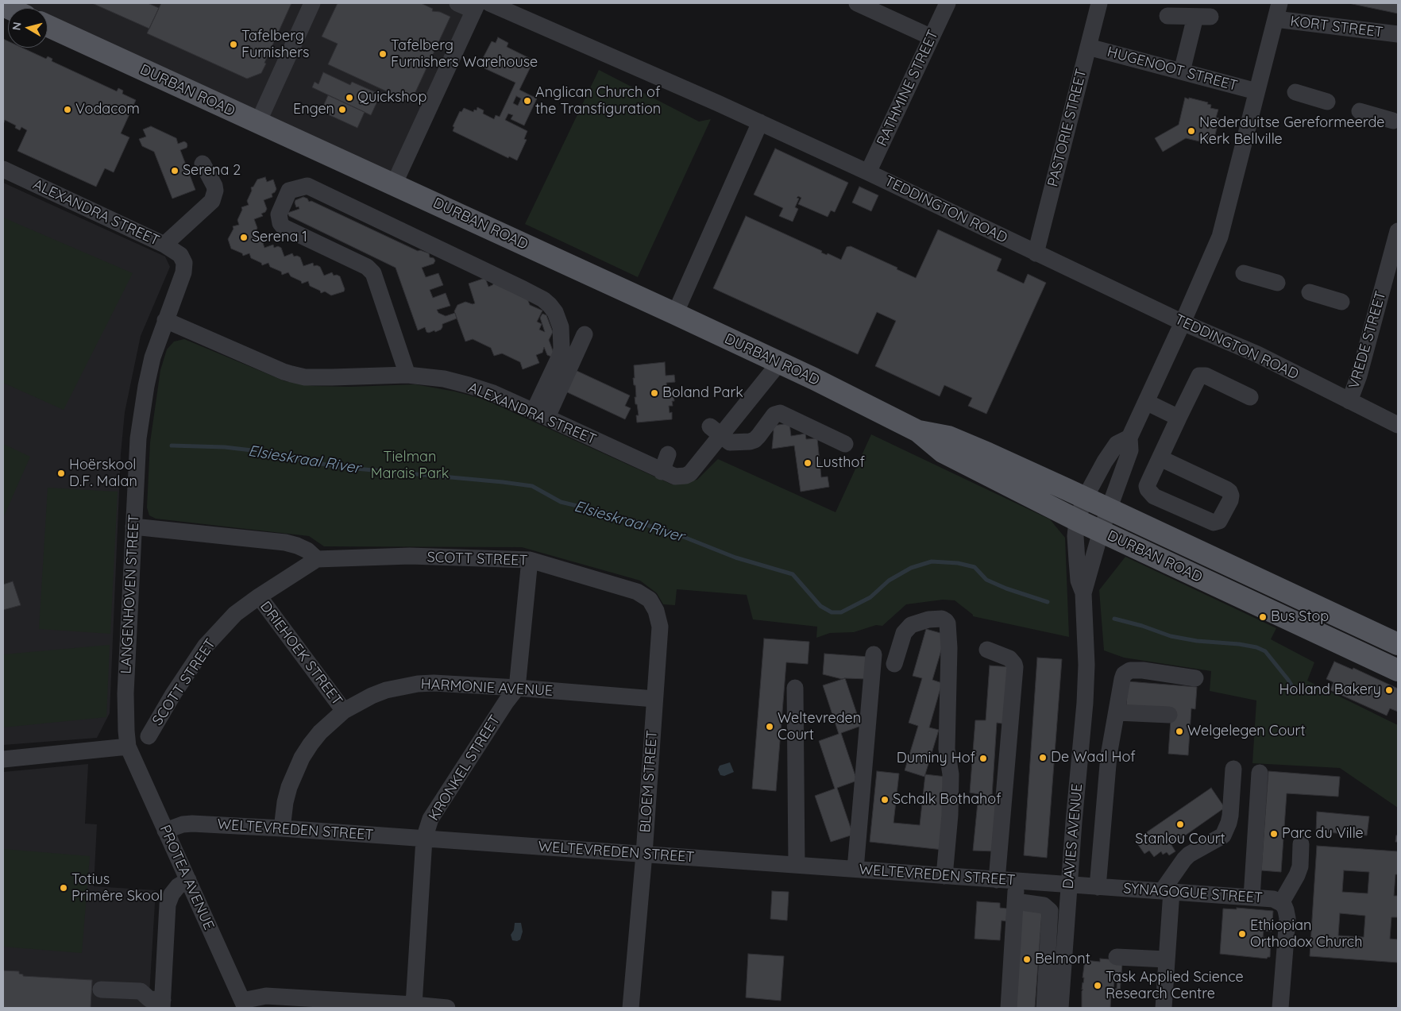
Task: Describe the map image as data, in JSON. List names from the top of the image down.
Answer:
{
  "streets": {
    "main road": ["DURBAN ROAD"],
    "street": [
      "KORT STREET",
      "HUGENOOT STREET",
      "RATHMINE STREET",
      "PASTORIE STREET",
      "TEDDINGTON ROAD",
      "ALEXANDRA STREET",
      "VREDE STREET",
      "SCOTT STREET",
      "LANGENHOVEN STREET",
      "DRIEHOEK STREET",
      "HARMONIE AVENUE",
      "KRONKEL STREET",
      "BLOEM STREET",
      "WELTEVREDEN STREET",
      "DAVIES AVENUE",
      "PROTEA AVENUE",
      "SYNAGOGUE STREET"
    ]
  },
  "crossings": [
    ["HUGENOOT STREET", "PASTORIE STREET"],
    ["RATHMINE STREET", "TEDDINGTON ROAD"],
    ["DURBAN ROAD", "ALEXANDRA STREET"],
    ["DURBAN ROAD", "DAVIES AVENUE"],
    ["PASTORIE STREET", "TEDDINGTON ROAD"],
    ["TEDDINGTON ROAD", "VREDE STREET"],
    ["ALEXANDRA STREET", "LANGENHOVEN STREET"],
    ["SCOTT STREET", "DRIEHOEK STREET"],
    ["SCOTT STREET", "KRONKEL STREET"],
    ["SCOTT STREET", "BLOEM STREET"],
    ["LANGENHOVEN STREET", "PROTEA AVENUE"],
    ["DRIEHOEK STREET", "HARMONIE AVENUE"],
    ["HARMONIE AVENUE", "KRONKEL STREET"],
    ["HARMONIE AVENUE", "BLOEM STREET"],
    ["HARMONIE AVENUE", "WELTEVREDEN STREET"],
    ["KRONKEL STREET", "WELTEVREDEN STREET"],
    ["BLOEM STREET", "WELTEVREDEN STREET"],
    ["WELTEVREDEN STREET", "DAVIES AVENUE"],
    ["WELTEVREDEN STREET", "PROTEA AVENUE"],
    ["WELTEVREDEN STREET", "SYNAGOGUE STREET"],
    ["DAVIES AVENUE", "SYNAGOGUE STREET"]
  ],
  "water": ["Elsieskraal River"],
  "parks": ["Tielman Marais Park"],
  "places": [
    "Tafelberg Furnishers",
    "Tafelberg Furnishers Warehouse",
    "Quickshop",
    "Anglican Church of the Transfiguration",
    "Vodacom",
    "Engen",
    "Nederduitse Gereformeerde Kerk Bellville",
    "Serena 2",
    "Serena 1",
    "Boland Park",
    "Lusthof",
    "Hoërskool D.F. Malan",
    "Bus Stop",
    "Holland Bakery",
    "Weltevreden Court",
    "Welgelegen Court",
    "De Waal Hof",
    "Duminy Hof",
    "Schalk Bothahof",
    "Stanlou Court",
    "Parc du Ville",
    "Totius Primêre Skool",
    "Ethiopian Orthodox Church",
    "Belmont",
    "Task Applied Science Research Centre"
  ],
  "north": "left"
}
